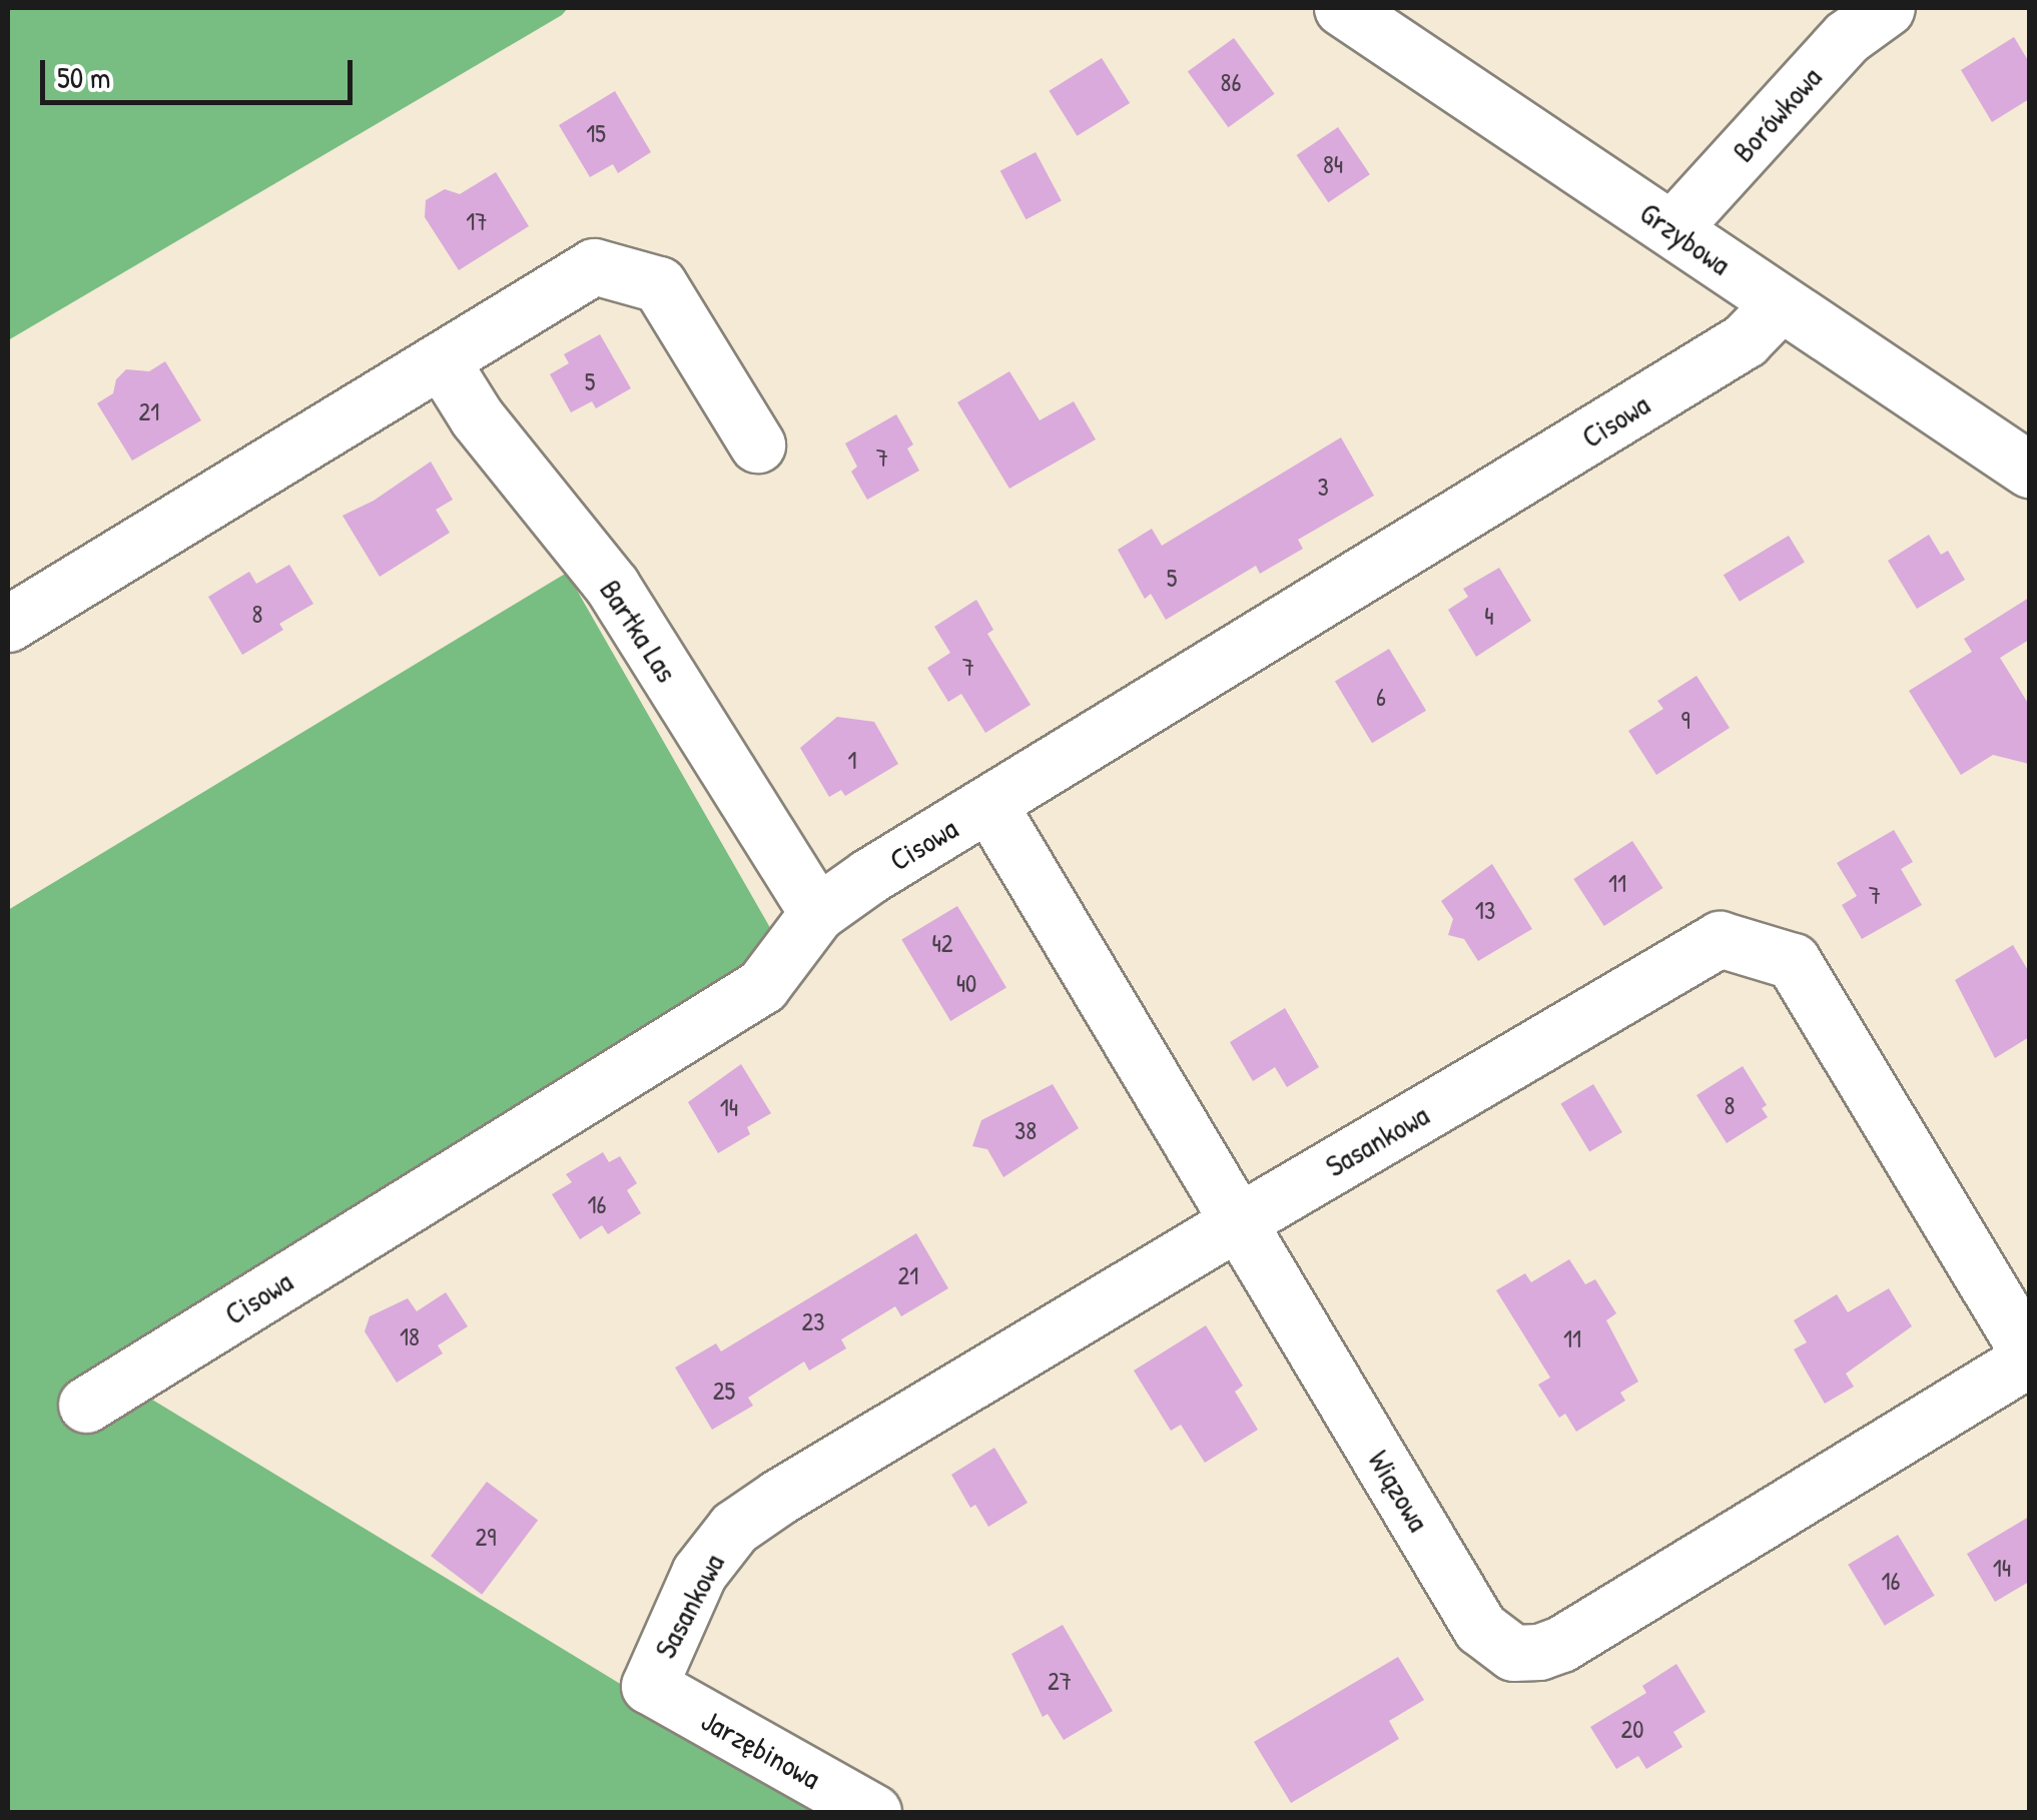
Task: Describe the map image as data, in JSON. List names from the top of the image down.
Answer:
{
  "streets": {
    "street": [
      "Borówkowa",
      "Grzybowa",
      "Cisowa",
      "Bartka Las",
      "Sasankowa",
      "Wiązowa",
      "Jarzębinowa"
    ]
  },
  "crossings": [
    ["Borówkowa", "Grzybowa"],
    ["Grzybowa", "Cisowa"],
    ["Cisowa", "Bartka Las"],
    ["Cisowa", "Wiązowa"],
    ["Sasankowa", "Wiązowa"],
    ["Sasankowa", "Jarzębinowa"]
  ],
  "house_numbers": [
    "86",
    "15",
    "84",
    "17",
    "5",
    "21",
    "7",
    "3",
    "5",
    "8",
    "4",
    "7",
    "6",
    "9",
    "1",
    "11",
    "7",
    "13",
    "42",
    "40",
    "8",
    "14",
    "38",
    "16",
    "21",
    "23",
    "18",
    "11",
    "25",
    "29",
    "14",
    "16",
    "27",
    "20"
  ],
  "scale_bar": "50 m"
}
